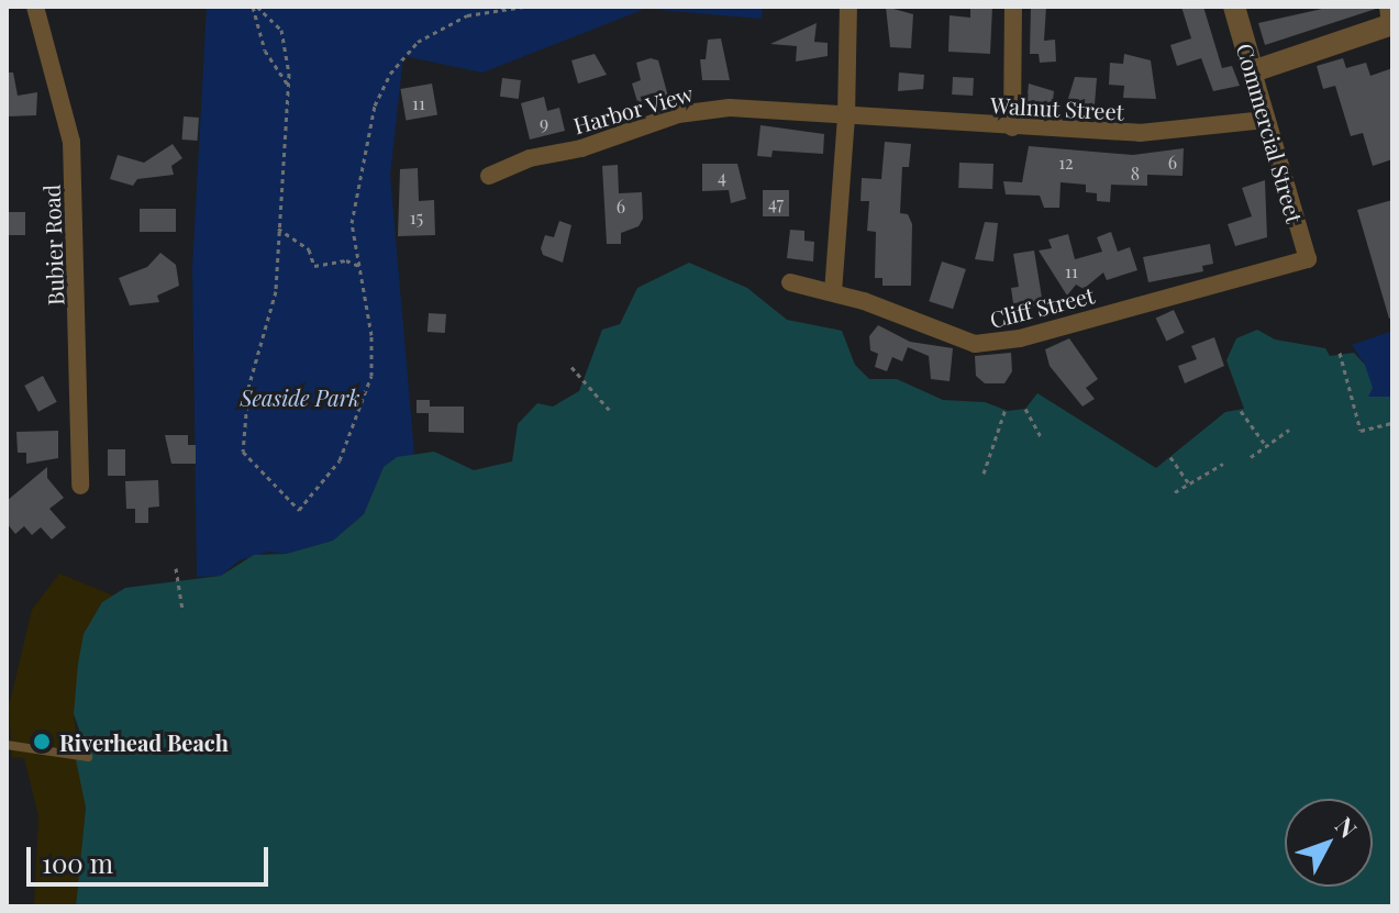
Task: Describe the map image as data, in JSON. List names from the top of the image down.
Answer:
{
  "streets": {
    "street": [
      "Walnut Street",
      "Harbor View",
      "Commercial Street",
      "Bubier Road",
      "Cliff Street"
    ]
  },
  "crossings": [
    ["Walnut Street", "Harbor View"],
    ["Walnut Street", "Commercial Street"],
    ["Commercial Street", "Cliff Street"]
  ],
  "parks": ["Seaside Park"],
  "places": ["Riverhead Beach"],
  "house_numbers": [
    "11",
    "9",
    "12",
    "6",
    "8",
    "4",
    "47",
    "6",
    "15",
    "11"
  ],
  "scale_bar": "100 m",
  "north": "top right"
}
